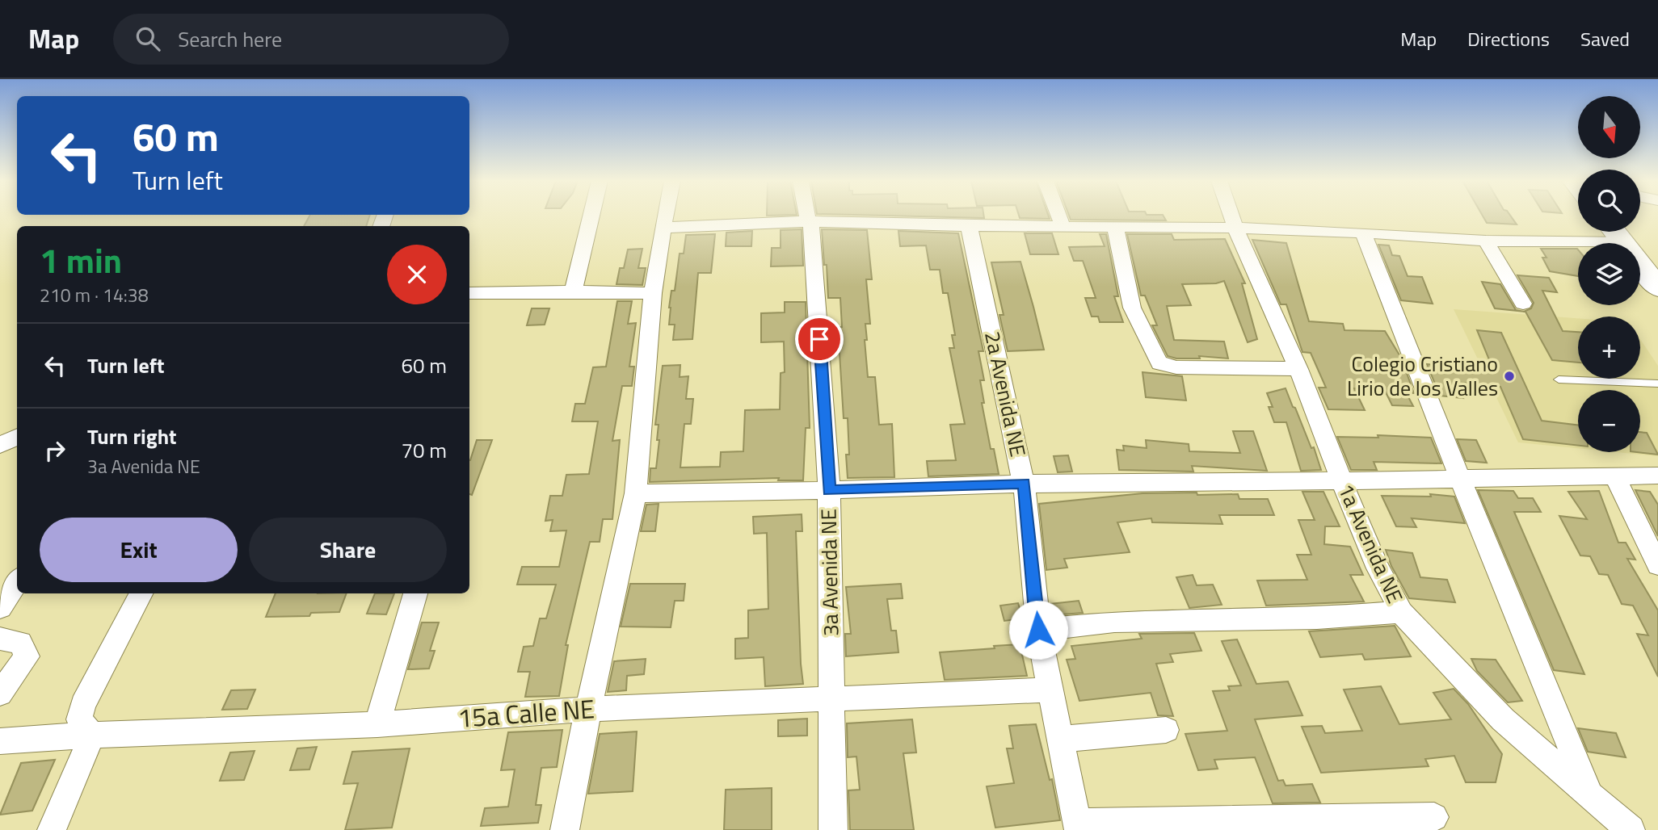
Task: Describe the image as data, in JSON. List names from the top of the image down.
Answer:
{
  "streets": {
    "street": [
      "2a Avenida NE",
      "1a Avenida NE",
      "3a Avenida NE",
      "15a Calle NE"
    ]
  },
  "crossings": [
    ["2a Avenida NE", "15a Calle NE"],
    ["3a Avenida NE", "15a Calle NE"]
  ],
  "places": ["Colegio Cristiano Lirio de los Valles"],
  "north": "bottom",
  "page": {
    "header": "Map",
    "search": "Search here",
    "nav": ["Map", "Directions", "Saved"],
    "map_buttons": ["+", "−"],
    "turn": ["60 m", "Turn left"],
    "heading": ["1 min", "210 m · 14:38"],
    "list": [
      {
        "name": "Turn left",
        "value": "60 m"
      },
      {
        "name": "Turn right",
        "note": "3a Avenida NE",
        "value": "70 m"
      }
    ],
    "buttons": ["Exit", "Share"]
  }
}
